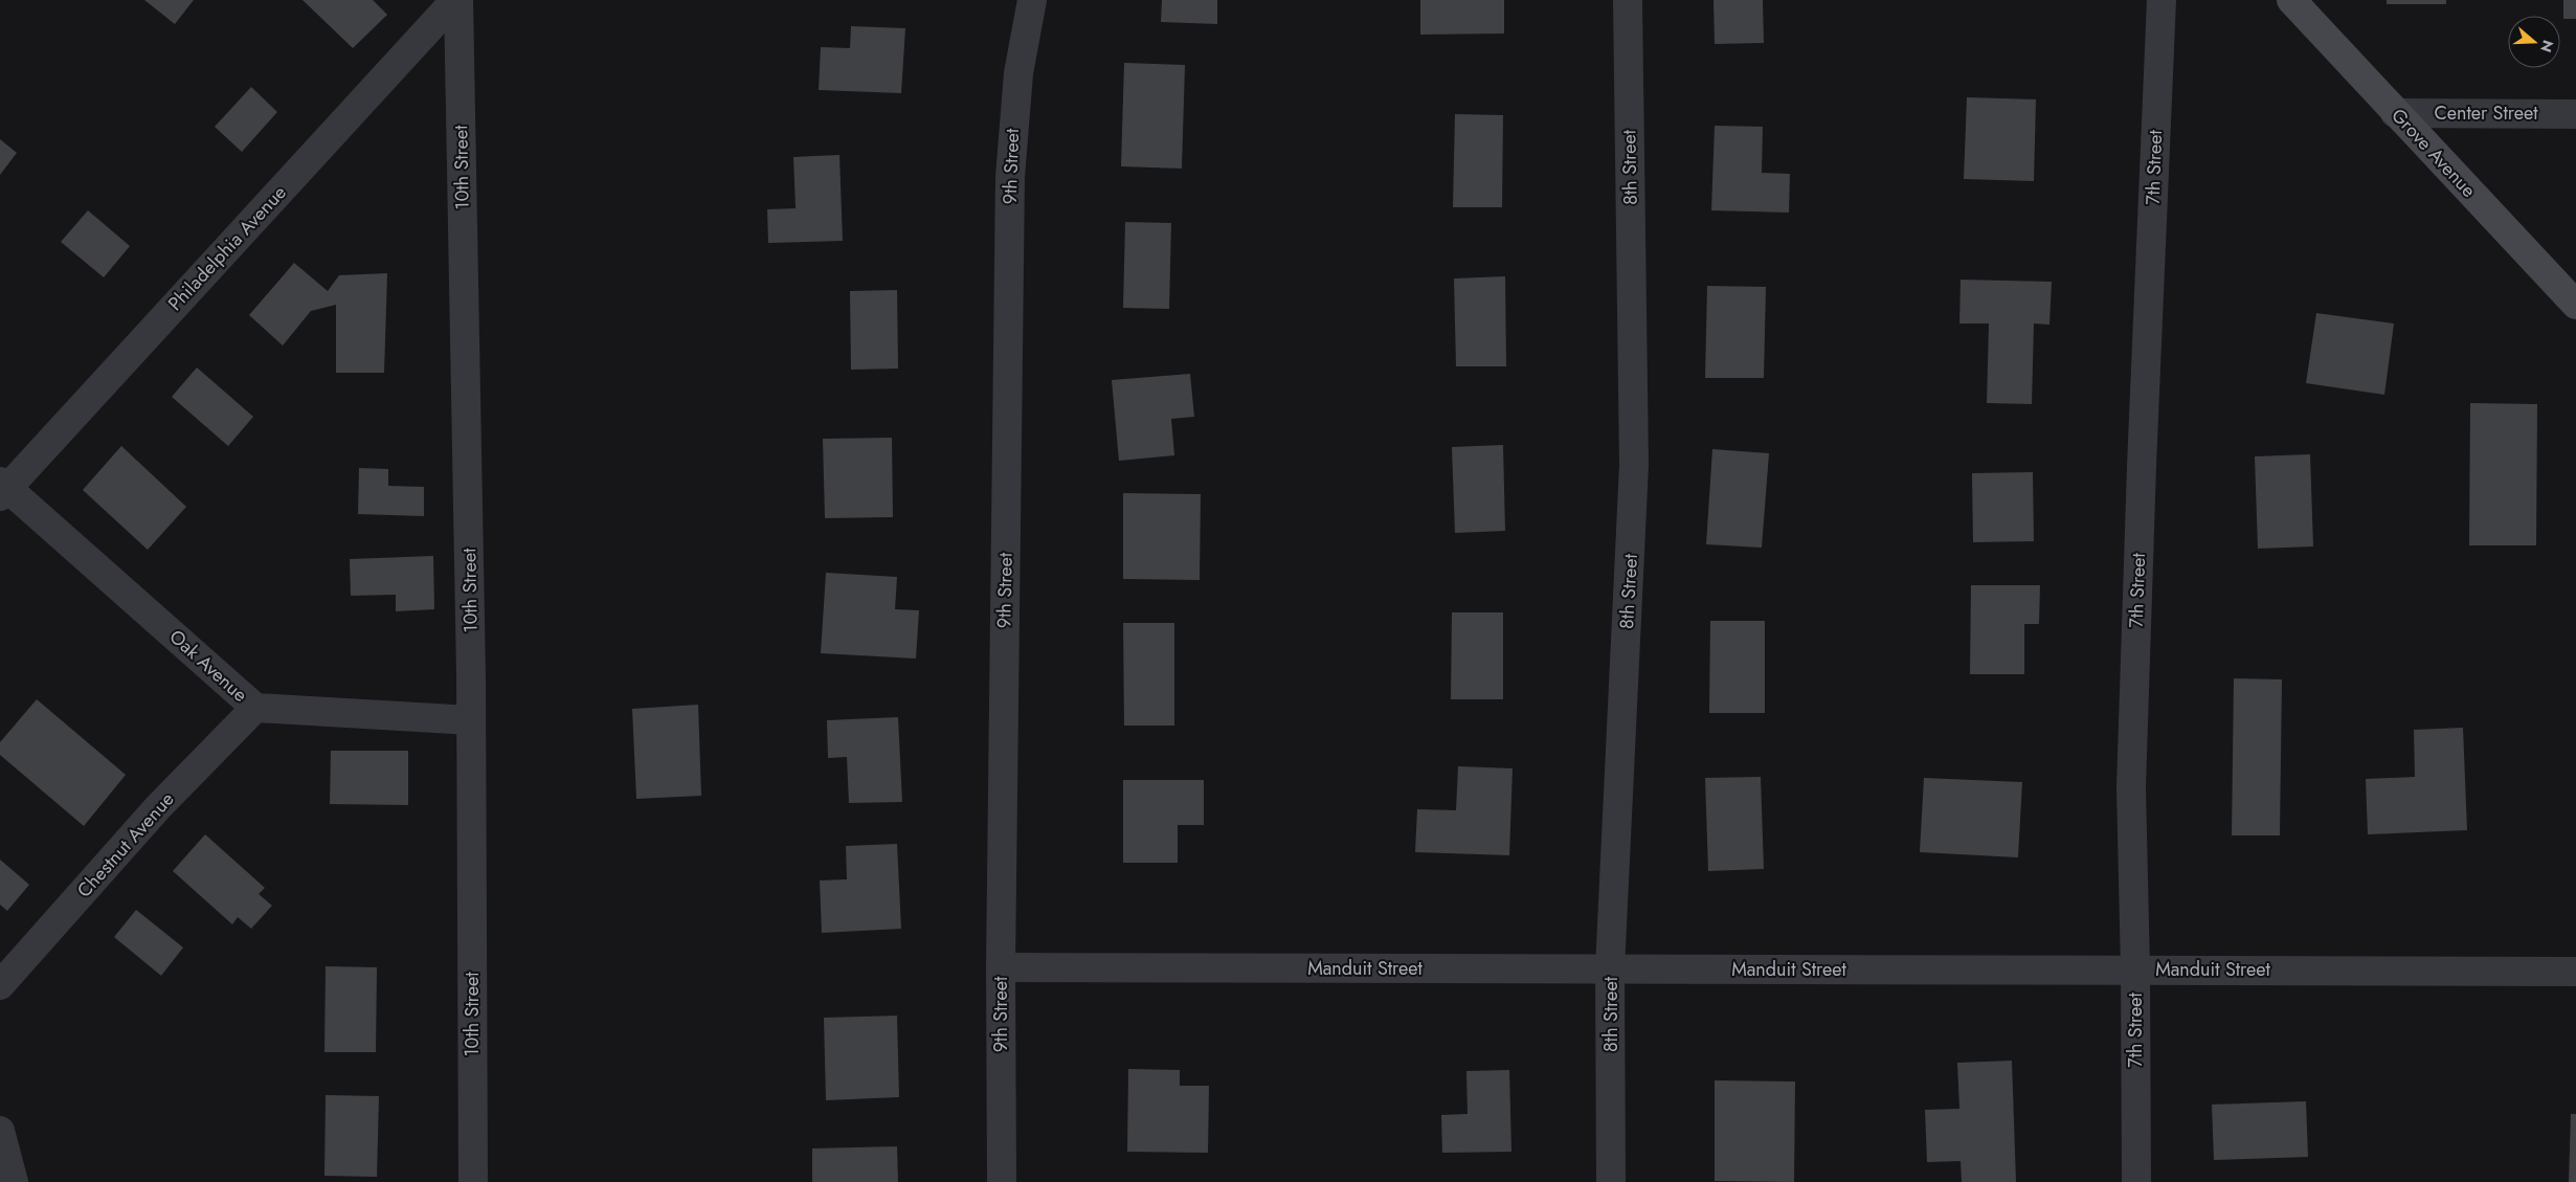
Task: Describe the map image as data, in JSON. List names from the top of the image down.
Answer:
{
  "streets": {
    "street": [
      "Center Street",
      "Grove Avenue",
      "9th Street",
      "10th Street",
      "8th Street",
      "7th Street",
      "Philadelphia Avenue",
      "Oak Avenue",
      "Chestnut Avenue",
      "Manduit Street"
    ]
  },
  "crossings": [
    ["Center Street", "Grove Avenue"],
    ["9th Street", "Manduit Street"],
    ["10th Street", "Philadelphia Avenue"],
    ["10th Street", "Oak Avenue"],
    ["8th Street", "Manduit Street"],
    ["7th Street", "Manduit Street"],
    ["Philadelphia Avenue", "Oak Avenue"],
    ["Oak Avenue", "Chestnut Avenue"]
  ],
  "north": "right"
}
